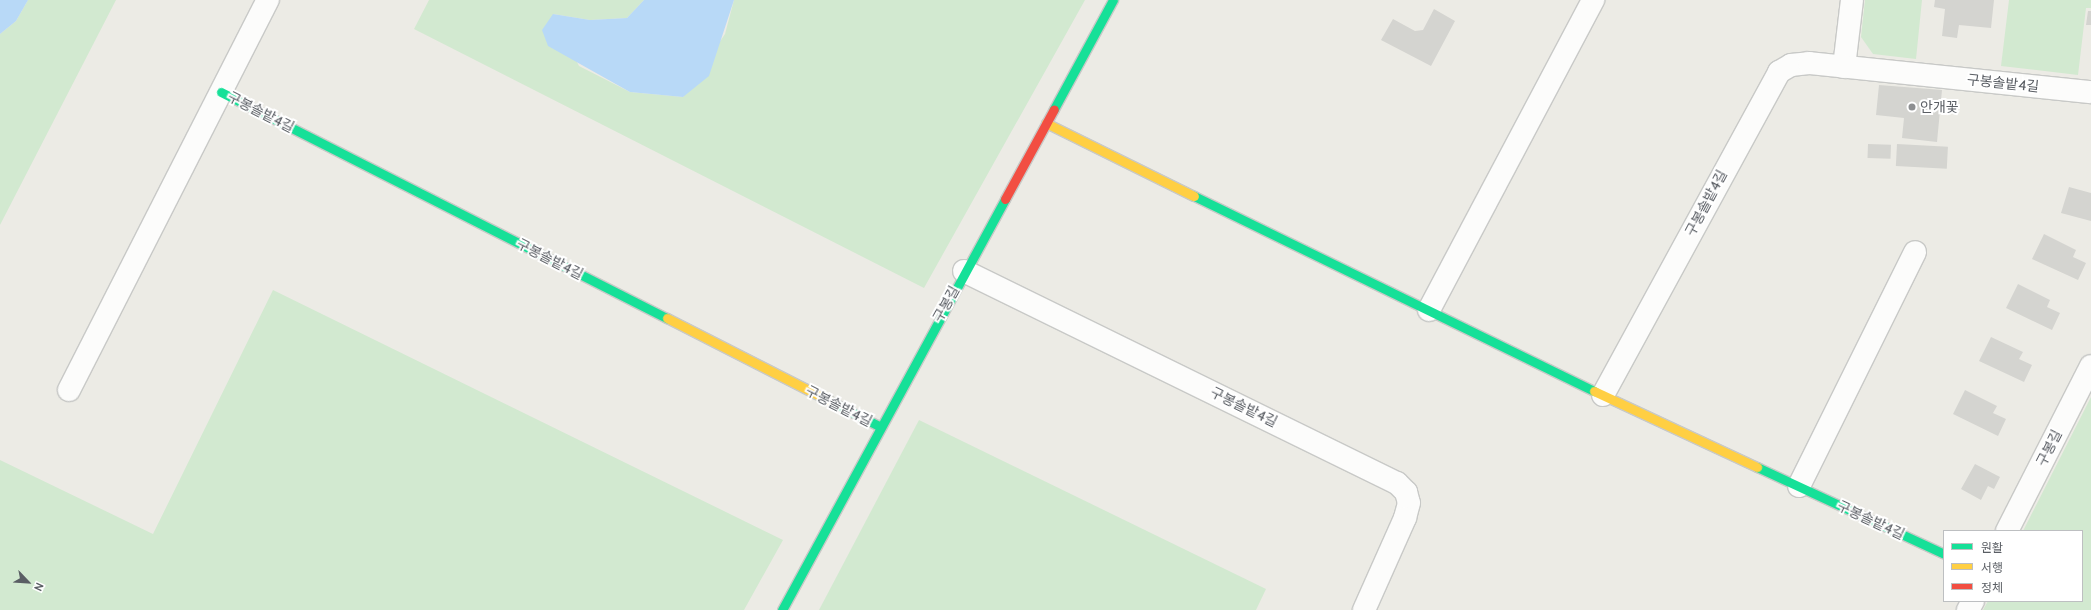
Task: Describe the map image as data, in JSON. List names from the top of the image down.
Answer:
{
  "streets": {
    "street": ["구봉솔밭4길", "구봉길"]
  },
  "crossings": [
    ["구봉솔밭4길", "구봉길"]
  ],
  "places": ["안개꽃"],
  "legend": ["원활", "서행", "정체"],
  "north": "bottom right"
}
